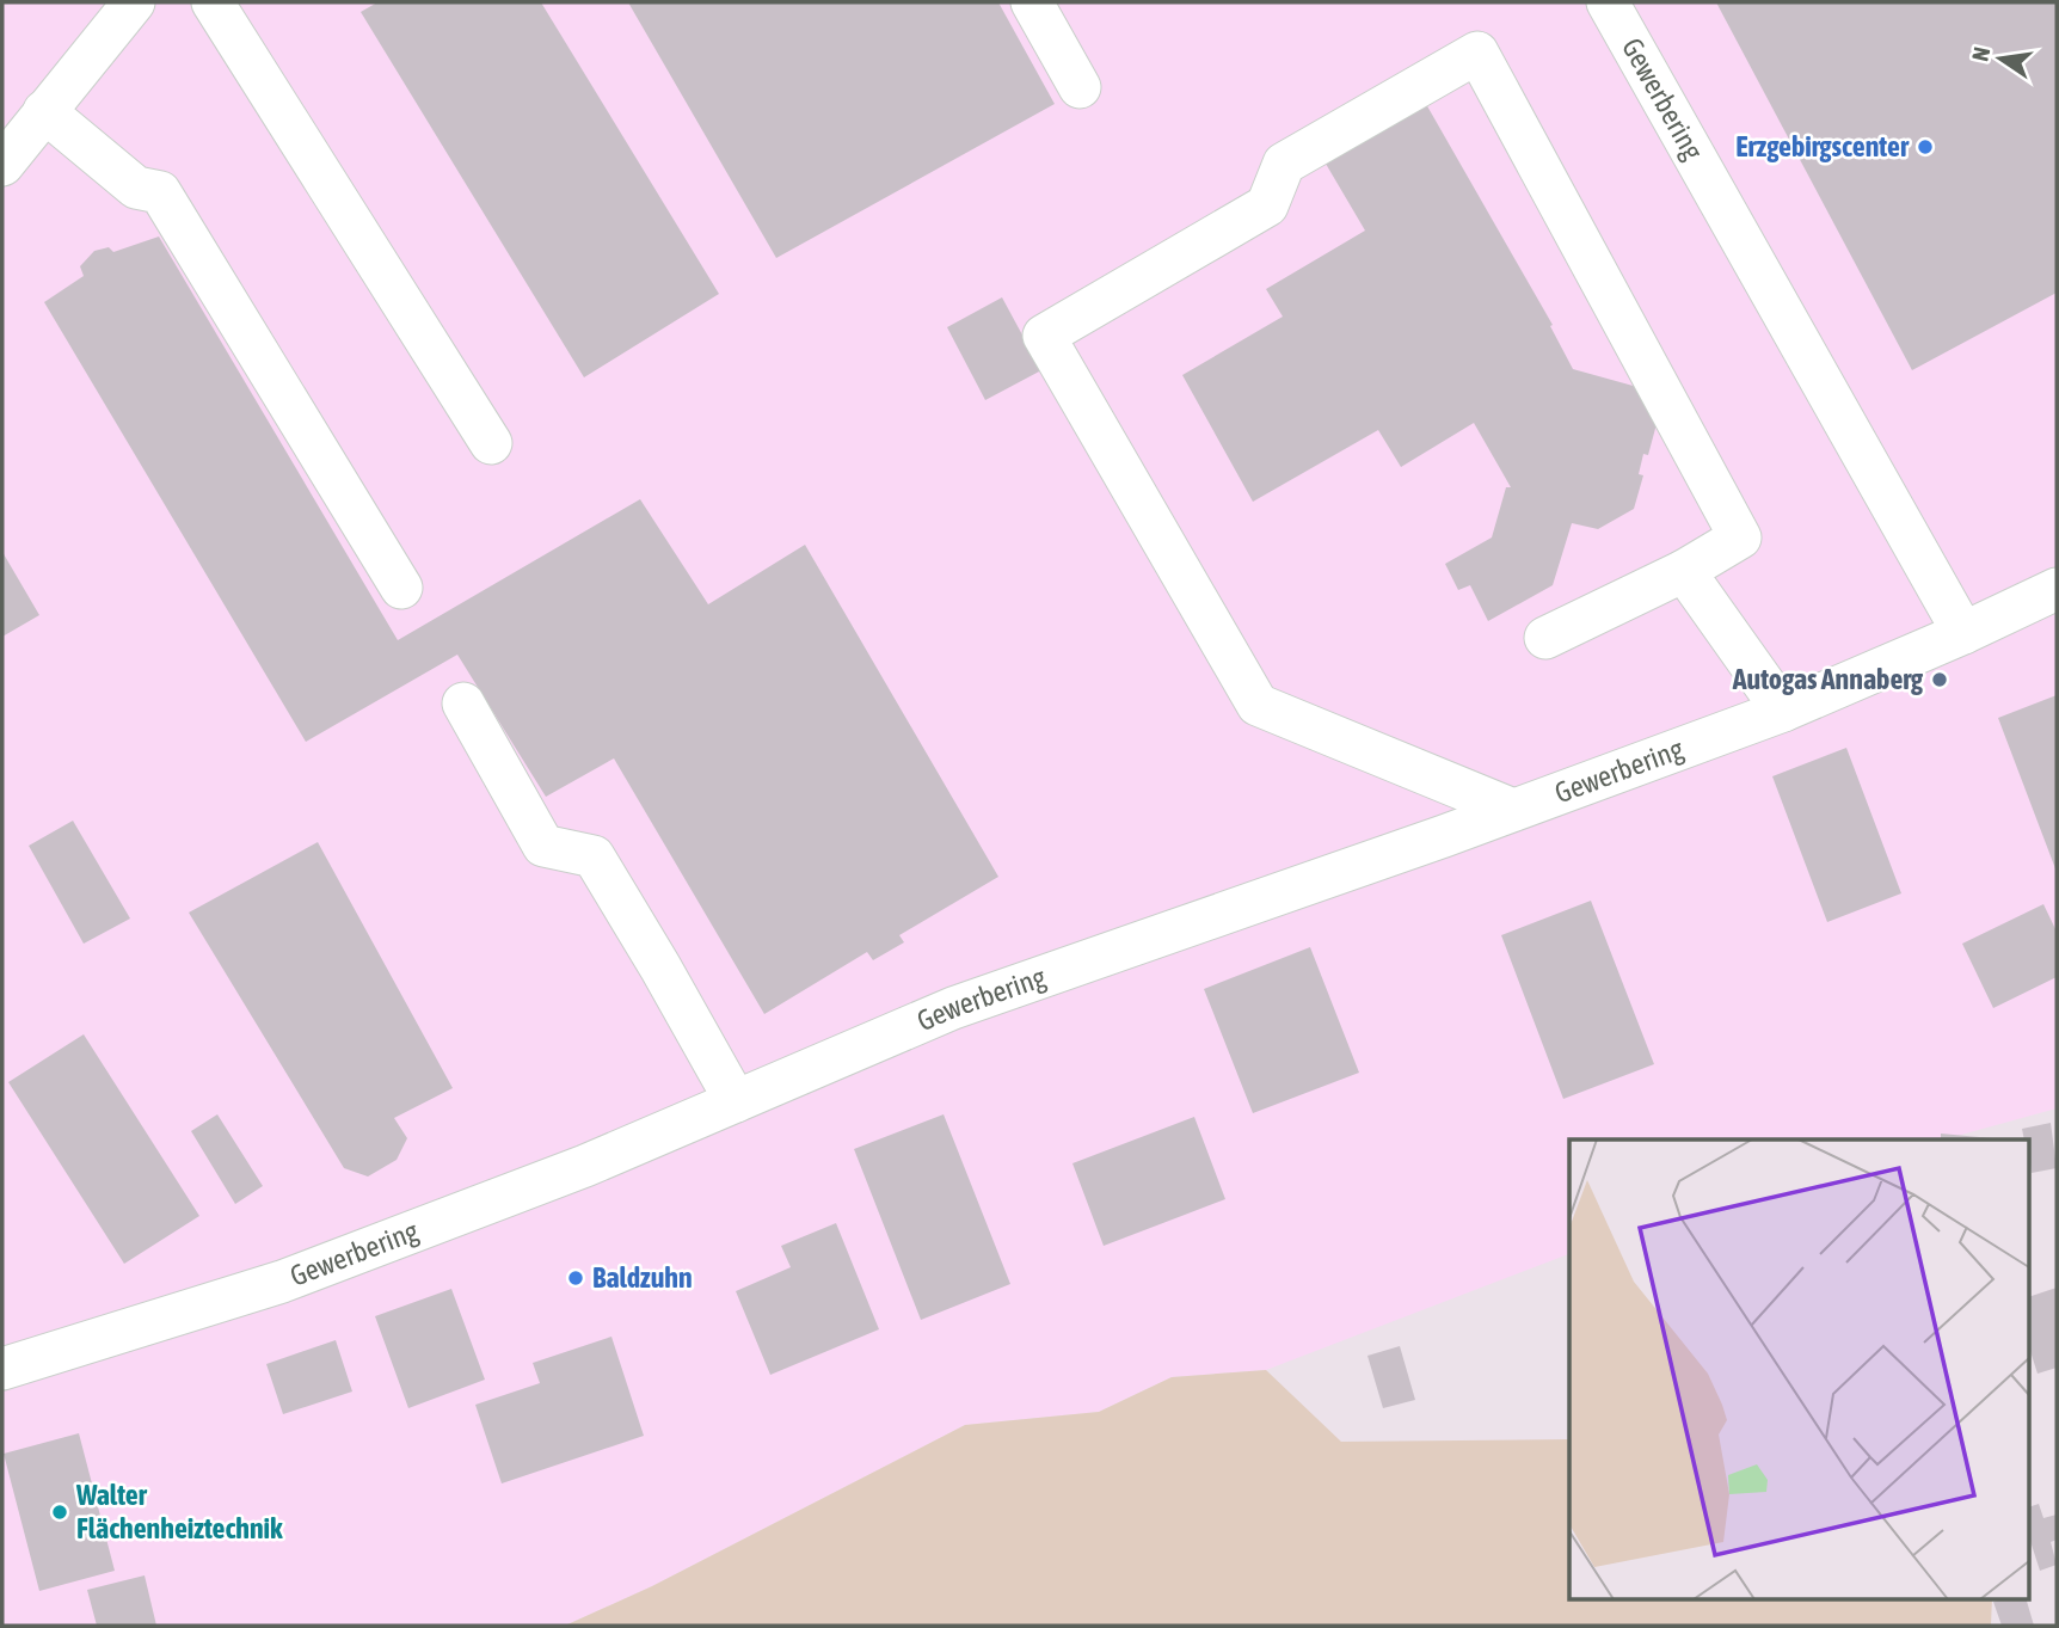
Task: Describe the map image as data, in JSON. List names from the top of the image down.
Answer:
{
  "streets": {
    "street": ["Gewerbering"]
  },
  "places": [
    "Erzgebirgscenter",
    "Autogas Annaberg",
    "Baldzuhn",
    "Walter Flächenheiztechnik"
  ],
  "north": "left"
}
